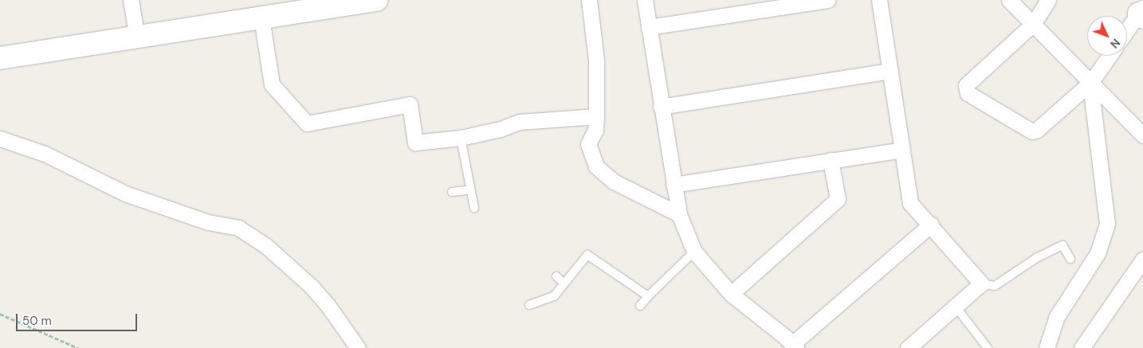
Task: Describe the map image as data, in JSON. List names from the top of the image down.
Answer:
{
  "scale_bar": "50 m",
  "north": "bottom right"
}
